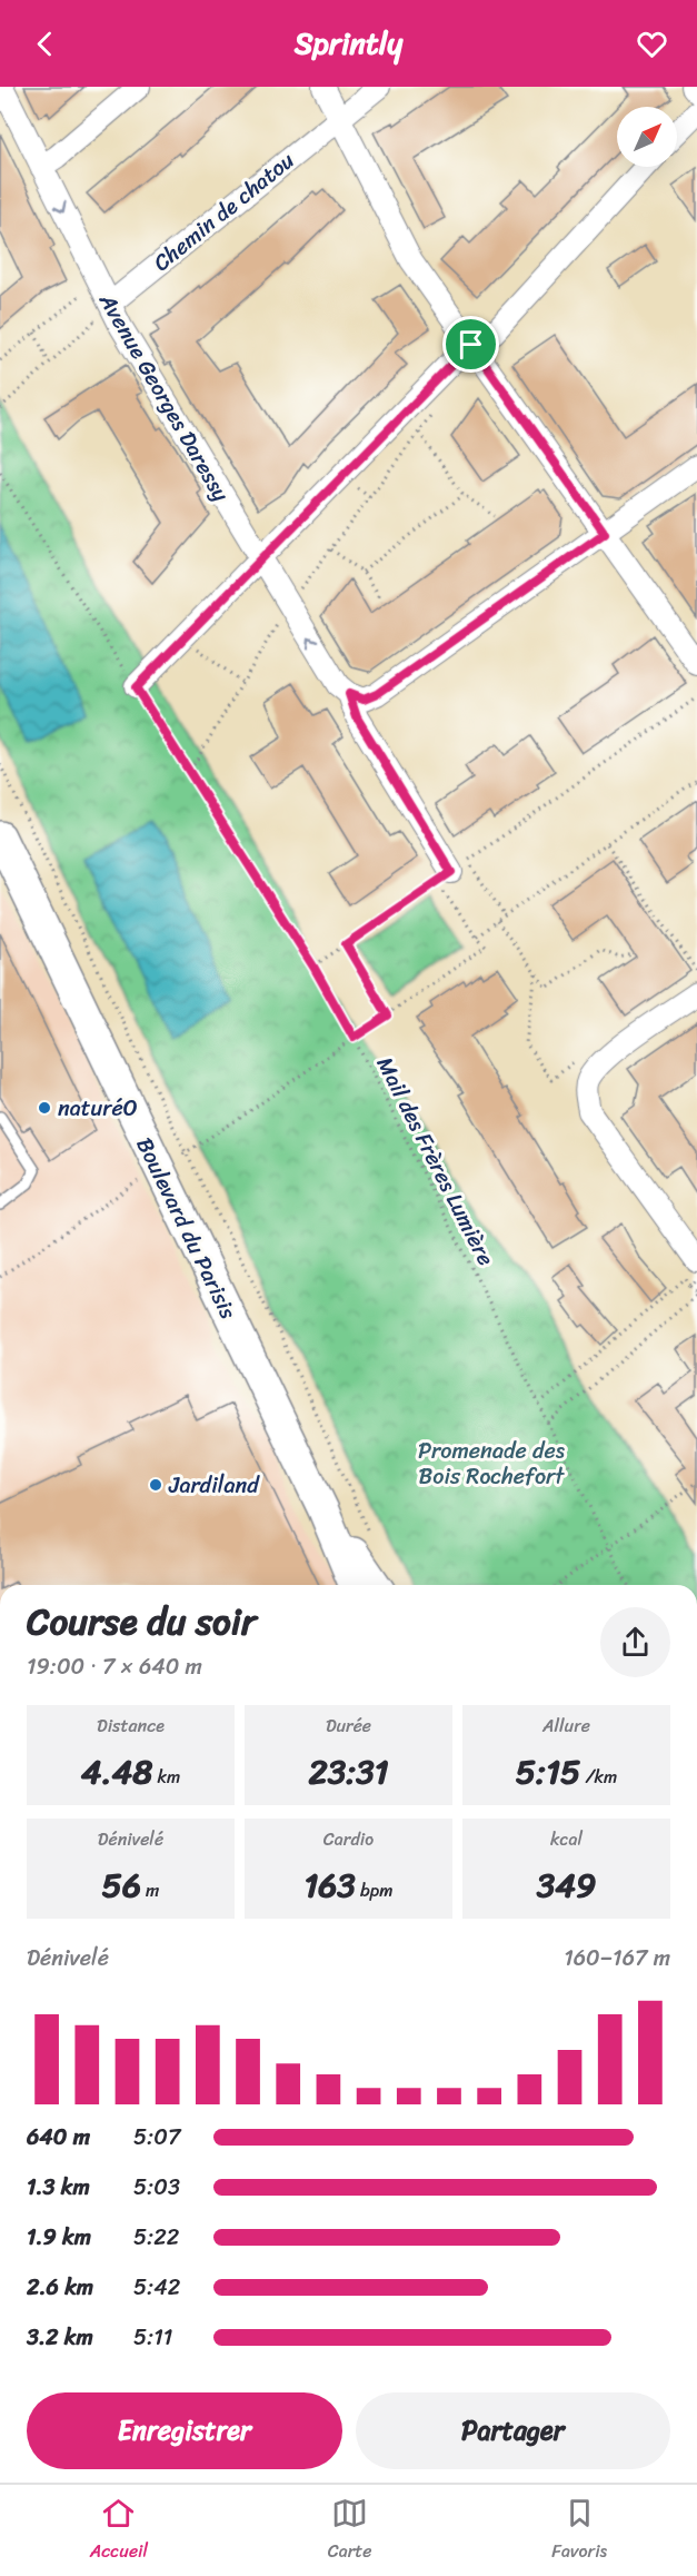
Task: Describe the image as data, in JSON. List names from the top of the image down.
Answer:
{
  "streets": {
    "street": ["Chemin de chatou", "Avenue Georges Daressy", "Boulevard du Parisis"],
    "path": ["Mail des Frères Lumière"]
  },
  "crossings": [
    ["Chemin de chatou", "Avenue Georges Daressy"]
  ],
  "parks": ["Promenade des Bois Rochefort"],
  "places": ["naturéO", "Jardiland"],
  "north": "top right",
  "page": {
    "header": "Sprintly",
    "heading": ["Course du soir", "19:00 · 7 × 640 m"],
    "stats": [
      ["Distance", "4.48 km"],
      ["Durée", "23:31"],
      ["Allure", "5:15 /km"],
      ["Dénivelé", "56 m"],
      ["Cardio", "163 bpm"],
      ["kcal", "349"]
    ],
    "chart": ["Dénivelé", "160–167 m"],
    "list": [
      {
        "name": "640 m",
        "note": "5:07"
      },
      {
        "name": "1.3 km",
        "note": "5:03"
      },
      {
        "name": "1.9 km",
        "note": "5:22"
      },
      {
        "name": "2.6 km",
        "note": "5:42"
      },
      {
        "name": "3.2 km",
        "note": "5:11"
      }
    ],
    "buttons": ["Enregistrer", "Partager"],
    "tabs": ["Accueil", "Carte", "Favoris"]
  }
}
